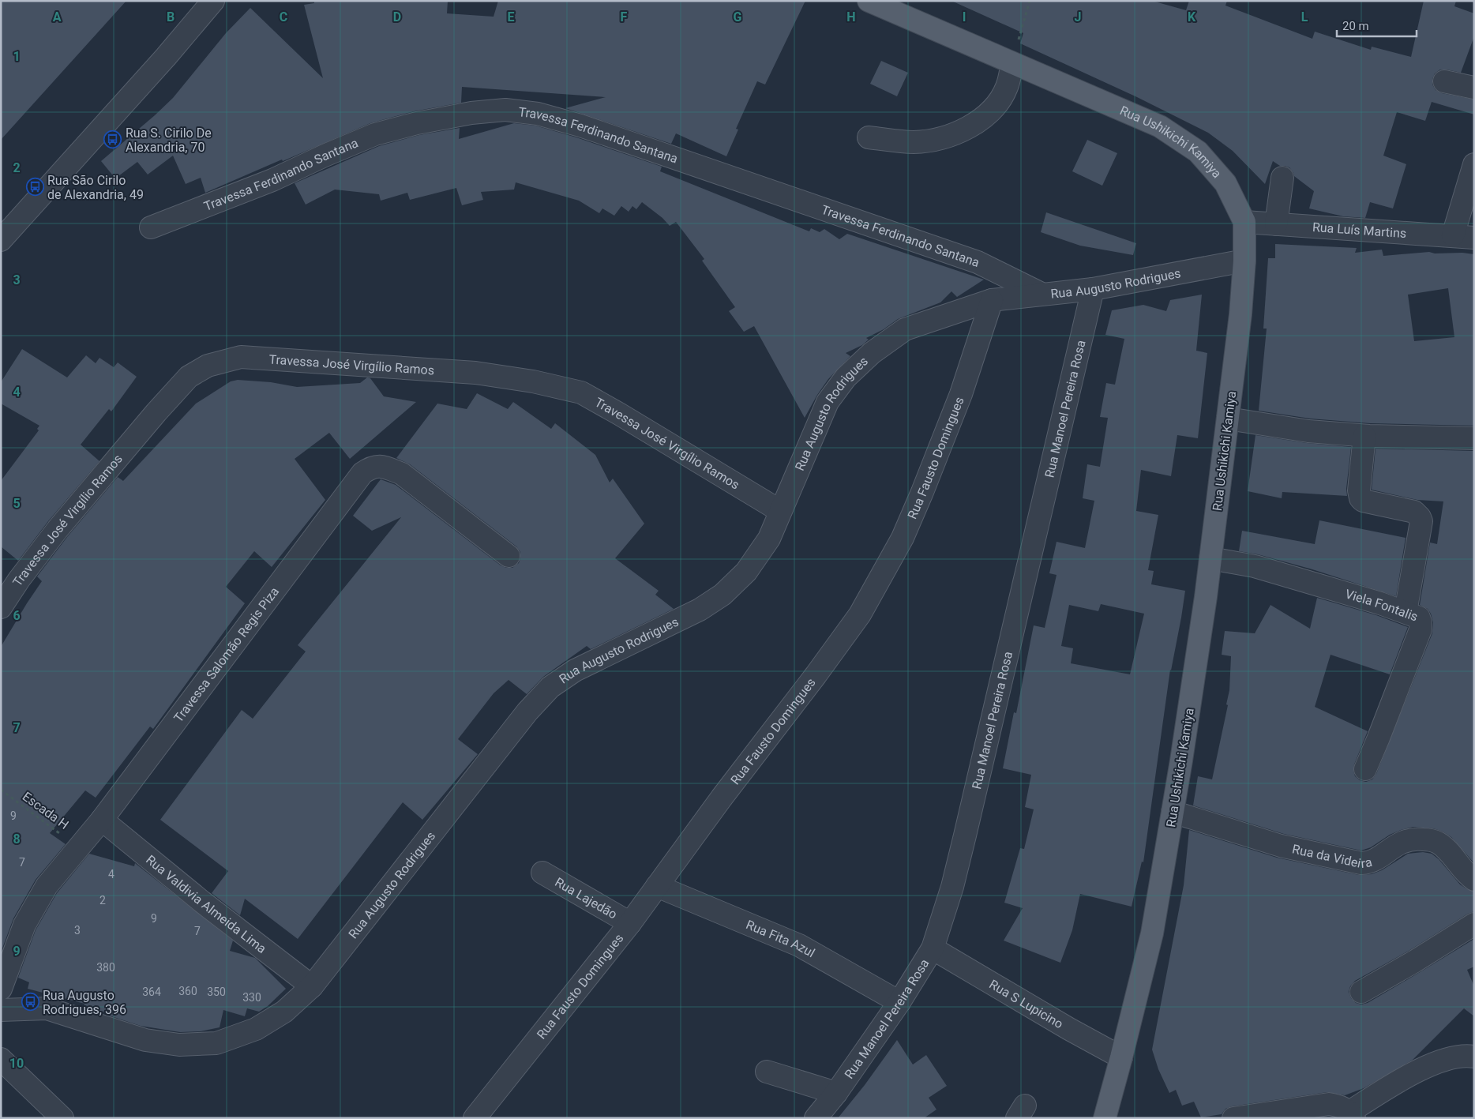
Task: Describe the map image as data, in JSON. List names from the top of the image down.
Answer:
{
  "streets": {
    "main road": ["Rua Ushikichi Kamiya"],
    "street": [
      "Travessa Ferdinando Santana",
      "Rua Luís Martins",
      "Rua Augusto Rodrigues",
      "Travessa José Virgílio Ramos",
      "Rua Manoel Pereira Rosa",
      "Rua Fausto Domingues",
      "Viela Fontalis",
      "Travessa Salomão Regis Piza",
      "Rua da Videira",
      "Rua Lajedão",
      "Rua Valdivia Almeida Lima",
      "Rua Fita Azul",
      "Rua S Lupicino"
    ],
    "path": ["Escada H"]
  },
  "crossings": [
    ["Travessa Ferdinando Santana", "Rua Augusto Rodrigues"],
    ["Rua Ushikichi Kamiya", "Rua Luís Martins"],
    ["Rua Ushikichi Kamiya", "Rua Augusto Rodrigues"],
    ["Rua Ushikichi Kamiya", "Viela Fontalis"],
    ["Rua Ushikichi Kamiya", "Rua da Videira"],
    ["Rua Ushikichi Kamiya", "Rua S Lupicino"],
    ["Rua Augusto Rodrigues", "Travessa José Virgílio Ramos"],
    ["Rua Augusto Rodrigues", "Rua Manoel Pereira Rosa"],
    ["Rua Augusto Rodrigues", "Rua Fausto Domingues"],
    ["Rua Augusto Rodrigues", "Rua Valdivia Almeida Lima"],
    ["Rua Manoel Pereira Rosa", "Rua Fita Azul"],
    ["Rua Manoel Pereira Rosa", "Rua S Lupicino"],
    ["Rua Fausto Domingues", "Rua Lajedão"],
    ["Rua Fausto Domingues", "Rua Fita Azul"],
    ["Travessa Salomão Regis Piza", "Escada H"],
    ["Travessa Salomão Regis Piza", "Rua Valdivia Almeida Lima"]
  ],
  "places": {
    "bus stop": ["Rua S. Cirilo De Alexandria, 70", "Rua São Cirilo de Alexandria, 49", "Rua Augusto Rodrigues, 396"]
  },
  "house_numbers": [
    "9",
    "7",
    "4",
    "2",
    "9",
    "3",
    "7",
    "380",
    "360",
    "364",
    "350",
    "330"
  ],
  "scale_bar": "20 m",
  "grid": {
    "columns": [
      "A",
      "B",
      "C",
      "D",
      "E",
      "F",
      "G",
      "H",
      "I",
      "J",
      "K",
      "L"
    ],
    "rows": [
      "1",
      "2",
      "3",
      "4",
      "5",
      "6",
      "7",
      "8",
      "9",
      "10"
    ]
  }
}
